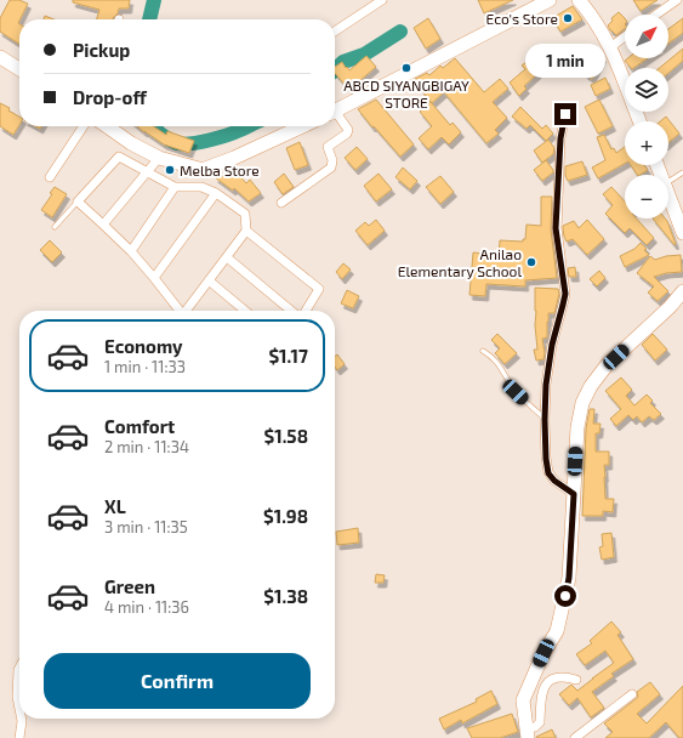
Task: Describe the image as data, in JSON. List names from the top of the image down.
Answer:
{
  "places": [
    "Eco's Store",
    "ABCD SIYANGBIGAY STORE",
    "Melba Store",
    "Anilao Elementary School"
  ],
  "north": "top right",
  "page": {
    "map_buttons": ["+", "−"],
    "banner": ["Pickup", "Drop-off"],
    "bubble": "1 min",
    "list": [
      {
        "name": "Economy",
        "note": "1 min · 11:33",
        "value": "$1.17"
      },
      {
        "name": "Comfort",
        "note": "2 min · 11:34",
        "value": "$1.58"
      },
      {
        "name": "XL",
        "note": "3 min · 11:35",
        "value": "$1.98"
      },
      {
        "name": "Green",
        "note": "4 min · 11:36",
        "value": "$1.38"
      }
    ],
    "buttons": "Confirm"
  }
}
